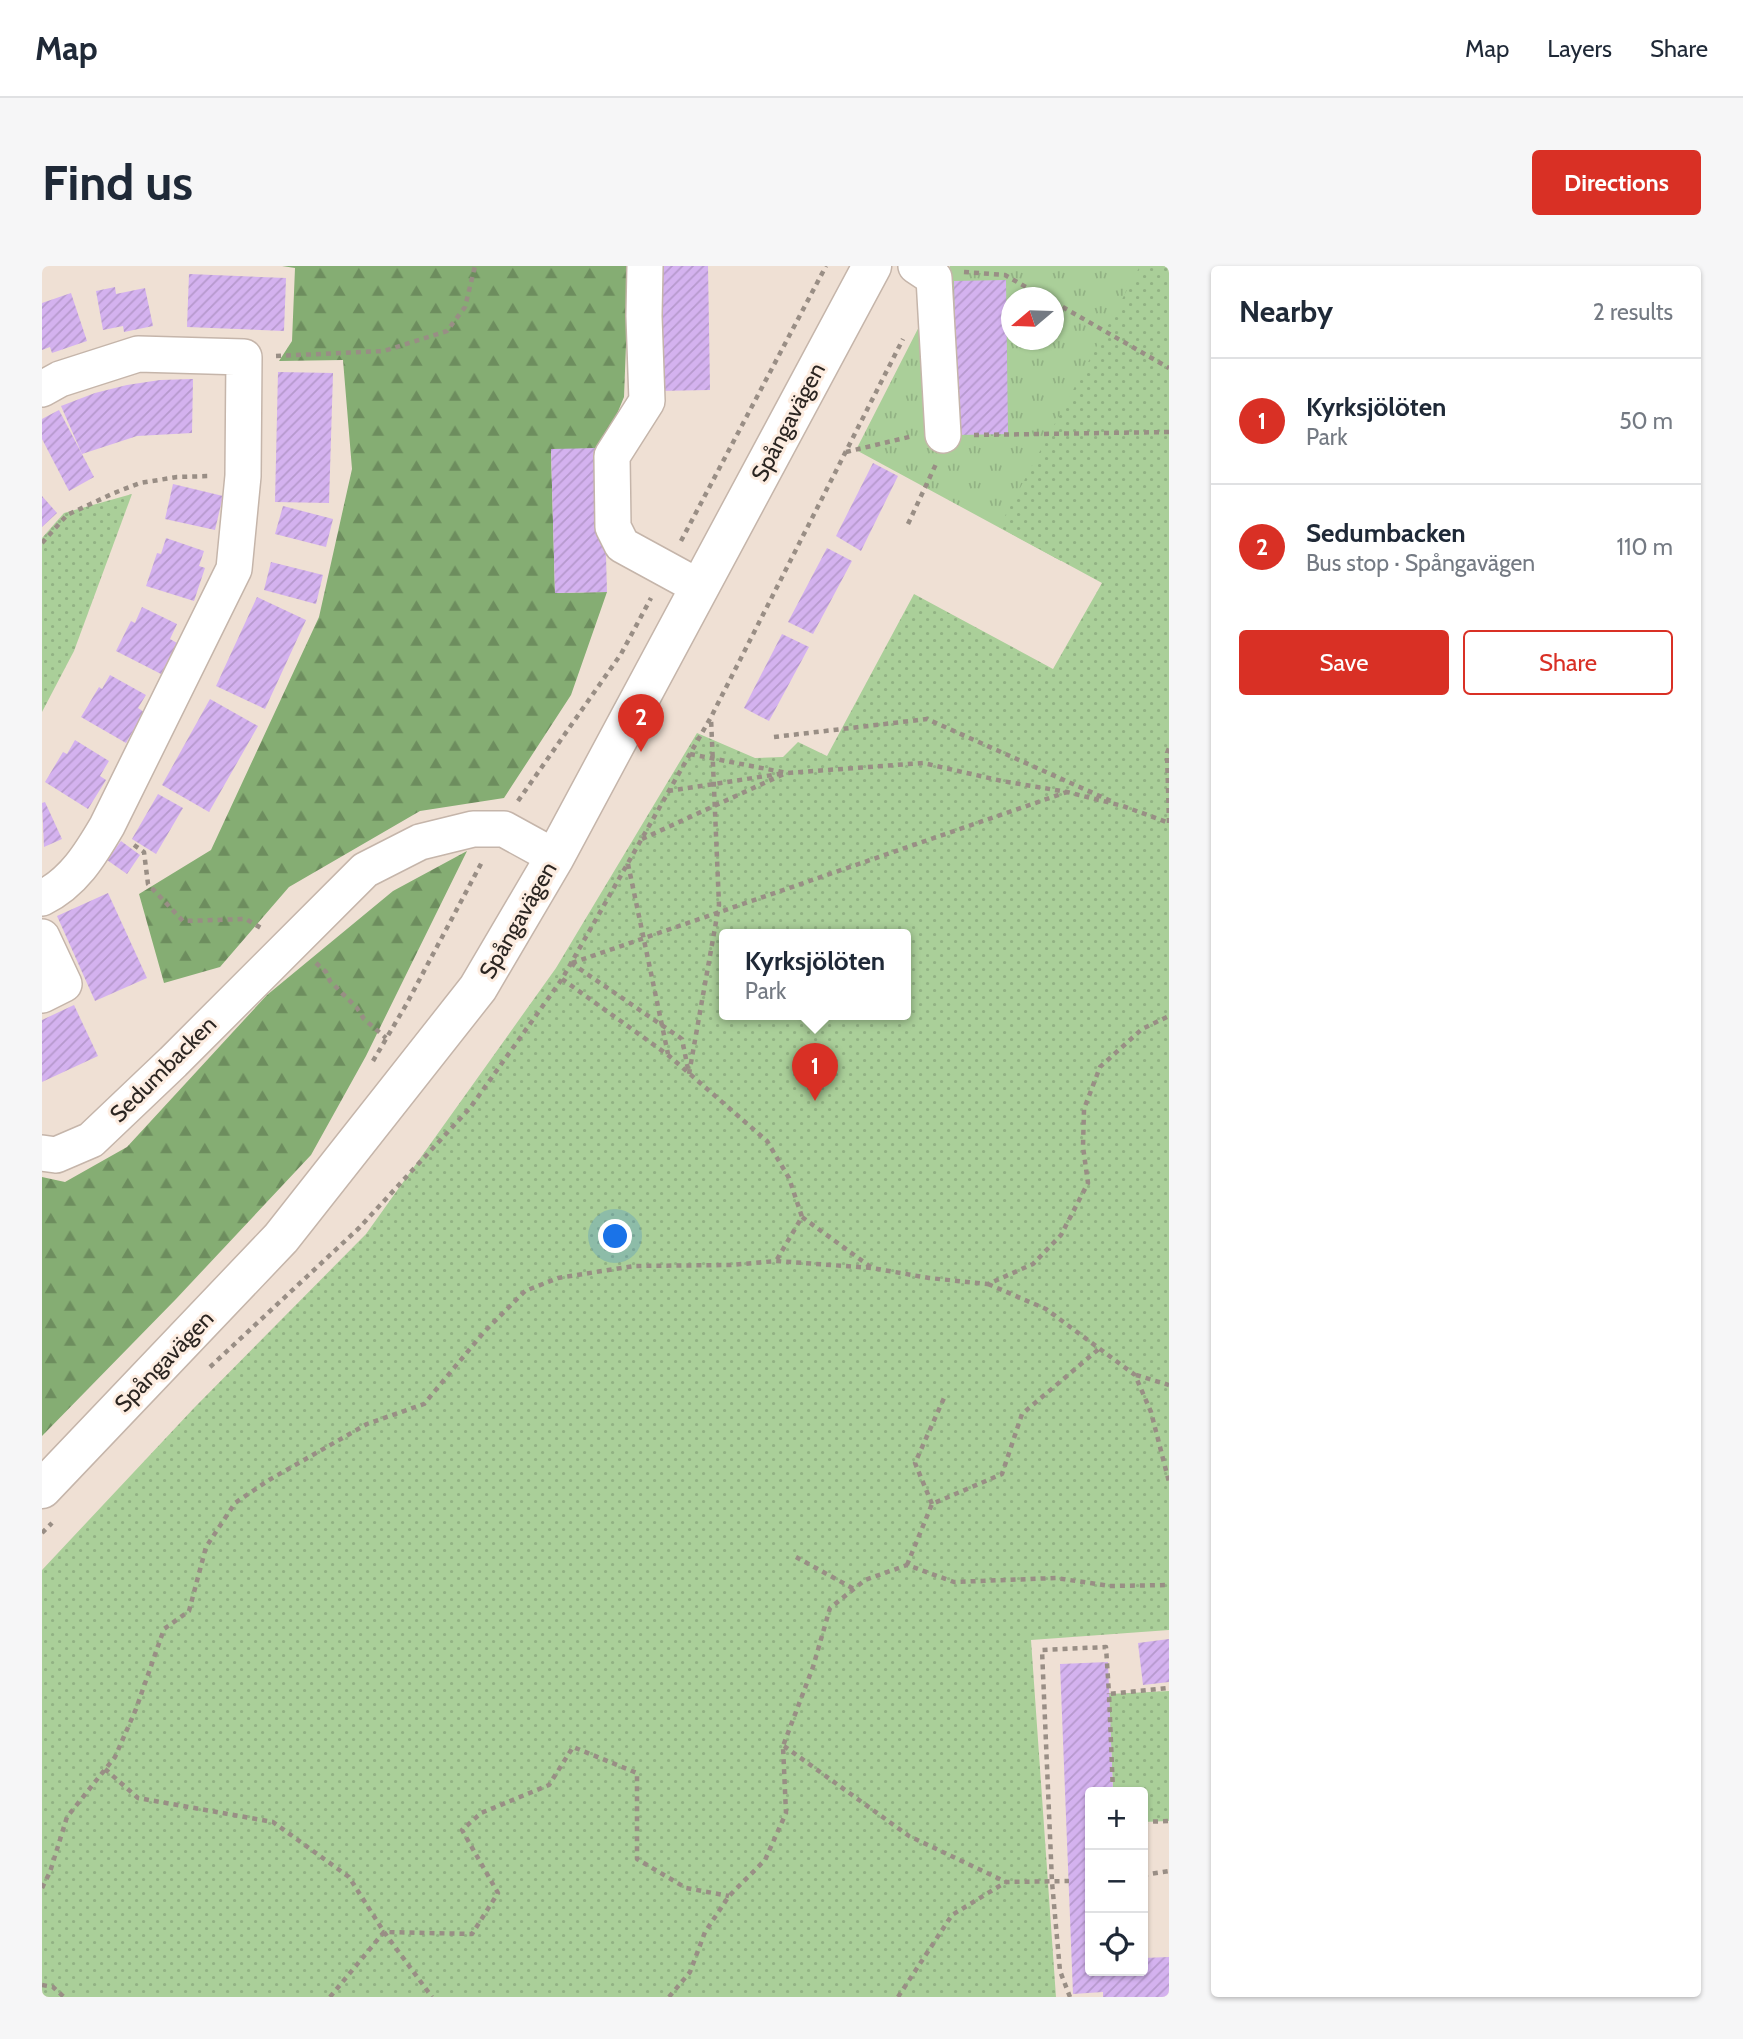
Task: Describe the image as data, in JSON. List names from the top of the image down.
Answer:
{
  "streets": {
    "street": ["Spångavägen", "Sedumbacken"]
  },
  "north": "left",
  "page": {
    "header": "Map",
    "nav": ["Map", "Layers", "Share"],
    "buttons": [
      "Directions",
      ["Save", "Share"]
    ],
    "title": "Find us",
    "heading": ["Nearby", "2 results"],
    "list": [
      {
        "mark": "1",
        "name": "Kyrksjölöten",
        "note": "Park",
        "value": "50 m"
      },
      {
        "mark": "2",
        "name": "Sedumbacken",
        "note": "Bus stop · Spångavägen",
        "value": "110 m"
      }
    ],
    "pins": ["2", "1"],
    "popup": ["Kyrksjölöten", "Park"],
    "map_buttons": ["+", "−"]
  }
}
